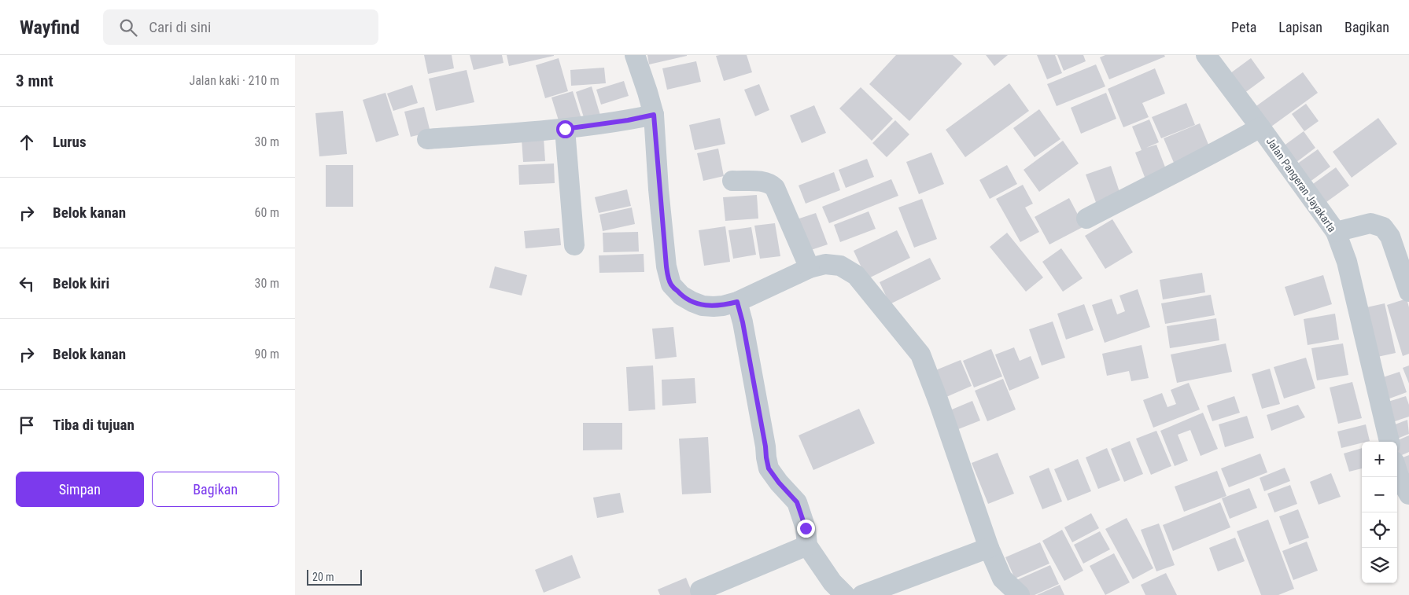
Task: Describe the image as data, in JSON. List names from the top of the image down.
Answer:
{
  "streets": {
    "street": ["Jalan Pangeran Jayakarta"]
  },
  "scale_bar": "20 m",
  "page": {
    "header": "Wayfind",
    "search": "Cari di sini",
    "nav": ["Peta", "Lapisan", "Bagikan"],
    "heading": ["3 mnt", "Jalan kaki · 210 m"],
    "list": [
      ["Lurus", "30 m"],
      ["Belok kanan", "60 m"],
      ["Belok kiri", "30 m"],
      ["Belok kanan", "90 m"],
      "Tiba di tujuan"
    ],
    "map_buttons": ["+", "−"],
    "buttons": ["Simpan", "Bagikan"],
    "scale": "20 m"
  }
}
